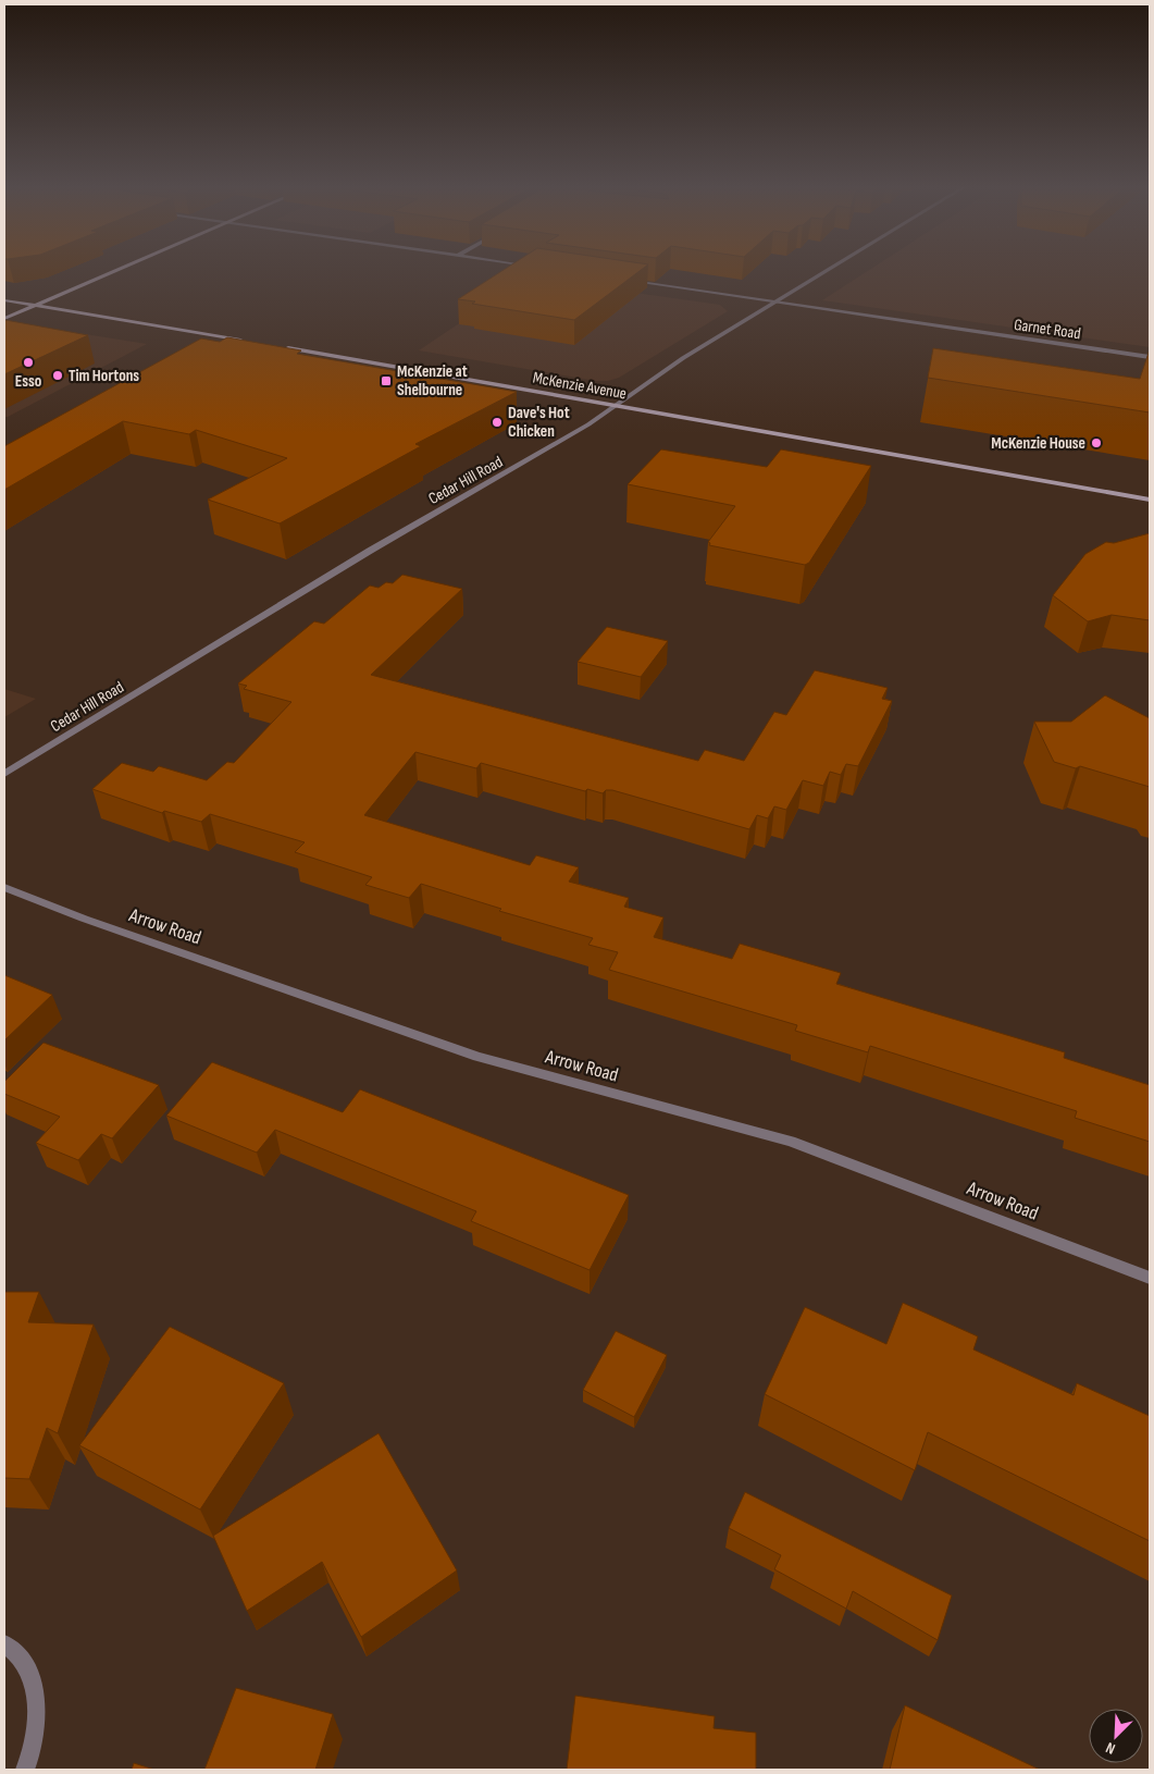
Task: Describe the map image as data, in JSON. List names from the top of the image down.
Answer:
{
  "streets": {
    "main road": ["McKenzie Avenue"],
    "street": ["Garnet Road", "Cedar Hill Road", "Arrow Road"]
  },
  "crossings": [
    ["Garnet Road", "Cedar Hill Road"],
    ["McKenzie Avenue", "Cedar Hill Road"]
  ],
  "places": {
    "other": [
      "Esso",
      "Tim Hortons",
      "Dave's Hot Chicken",
      "McKenzie House"
    ],
    "transit": ["McKenzie at Shelbourne"]
  },
  "north": "bottom left"
}
